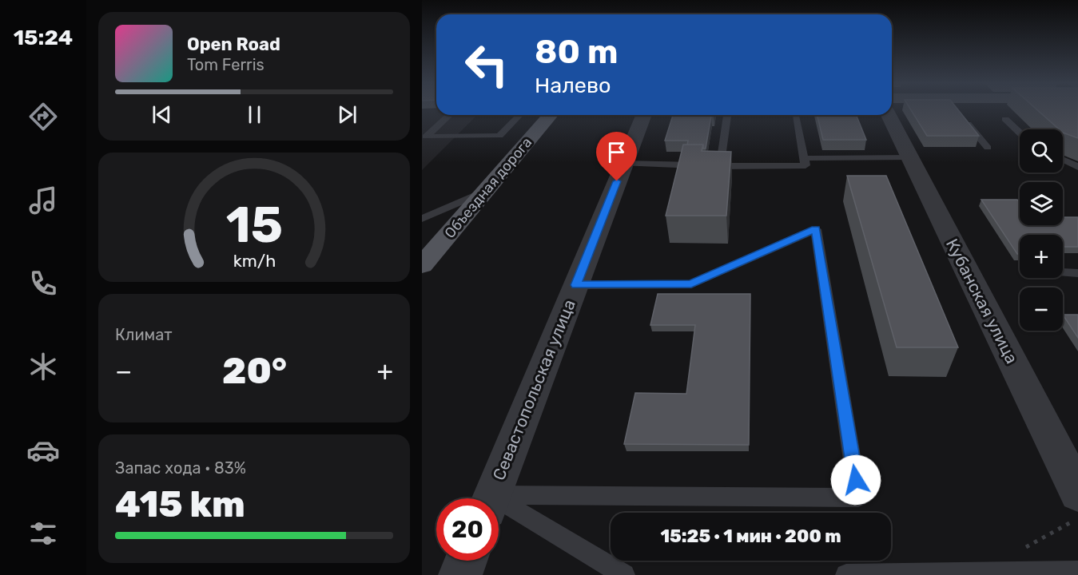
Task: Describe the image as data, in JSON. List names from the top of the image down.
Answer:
{
  "streets": {
    "main road": ["Объездная дорога"],
    "street": ["Кубанская улица", "Севастопольская улица"]
  },
  "page": {
    "tabs": "15:24",
    "turn": ["80 m", "Налево"],
    "song": ["Open Road", "Tom Ferris"],
    "map_buttons": ["+", "−"],
    "tile": [
      "Климат",
      ["Запас хода · 83%", "415 km"]
    ],
    "heat": ["−", "20°", "+"],
    "limit": "20",
    "trip": "15:25 · 1 мин · 200 m",
    "gauge": ["15", "km/h"]
  }
}
